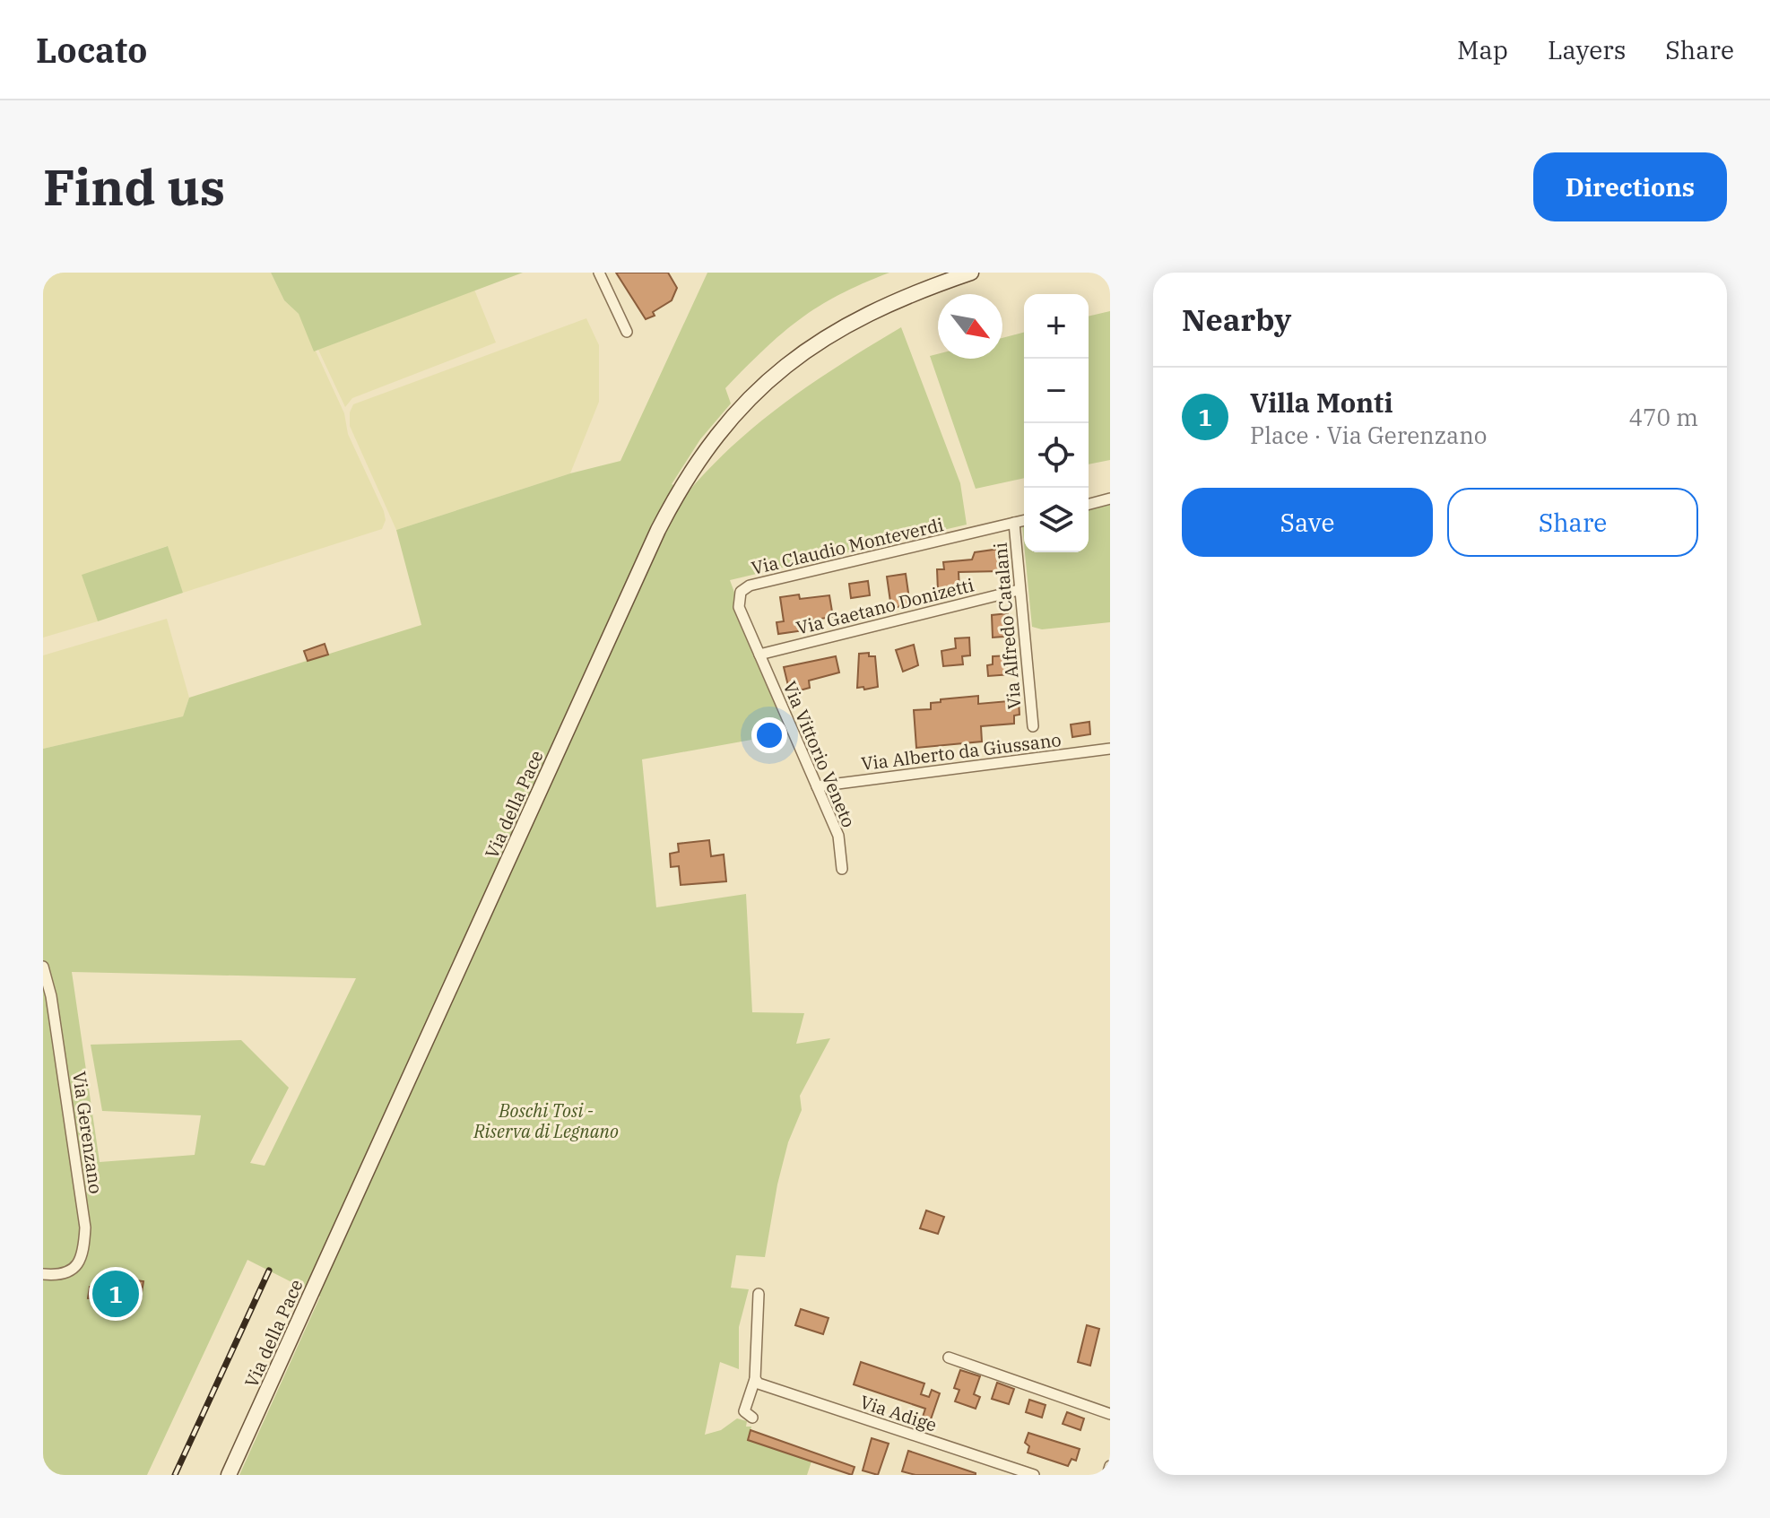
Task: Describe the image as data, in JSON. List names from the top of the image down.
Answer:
{
  "streets": {
    "main road": ["Via della Pace"],
    "street": [
      "Via Claudio Monteverdi",
      "Via Gaetano Donizetti",
      "Via Alfredo Catalani",
      "Via Alberto da Giussano",
      "Via Vittorio Veneto",
      "Via Gerenzano",
      "Via Adige"
    ]
  },
  "crossings": [
    ["Via Claudio Monteverdi", "Via Gaetano Donizetti"],
    ["Via Claudio Monteverdi", "Via Alfredo Catalani"],
    ["Via Claudio Monteverdi", "Via Vittorio Veneto"],
    ["Via Gaetano Donizetti", "Via Alfredo Catalani"],
    ["Via Gaetano Donizetti", "Via Vittorio Veneto"],
    ["Via Alberto da Giussano", "Via Vittorio Veneto"]
  ],
  "parks": ["Boschi Tosi - Riserva di Legnano"],
  "north": "bottom right",
  "page": {
    "header": "Locato",
    "nav": ["Map", "Layers", "Share"],
    "buttons": [
      "Directions",
      ["Save", "Share"]
    ],
    "title": "Find us",
    "heading": "Nearby",
    "map_buttons": ["+", "−"],
    "list": [
      {
        "mark": "1",
        "name": "Villa Monti",
        "note": "Place · Via Gerenzano",
        "value": "470 m"
      }
    ],
    "pins": "1"
  }
}
